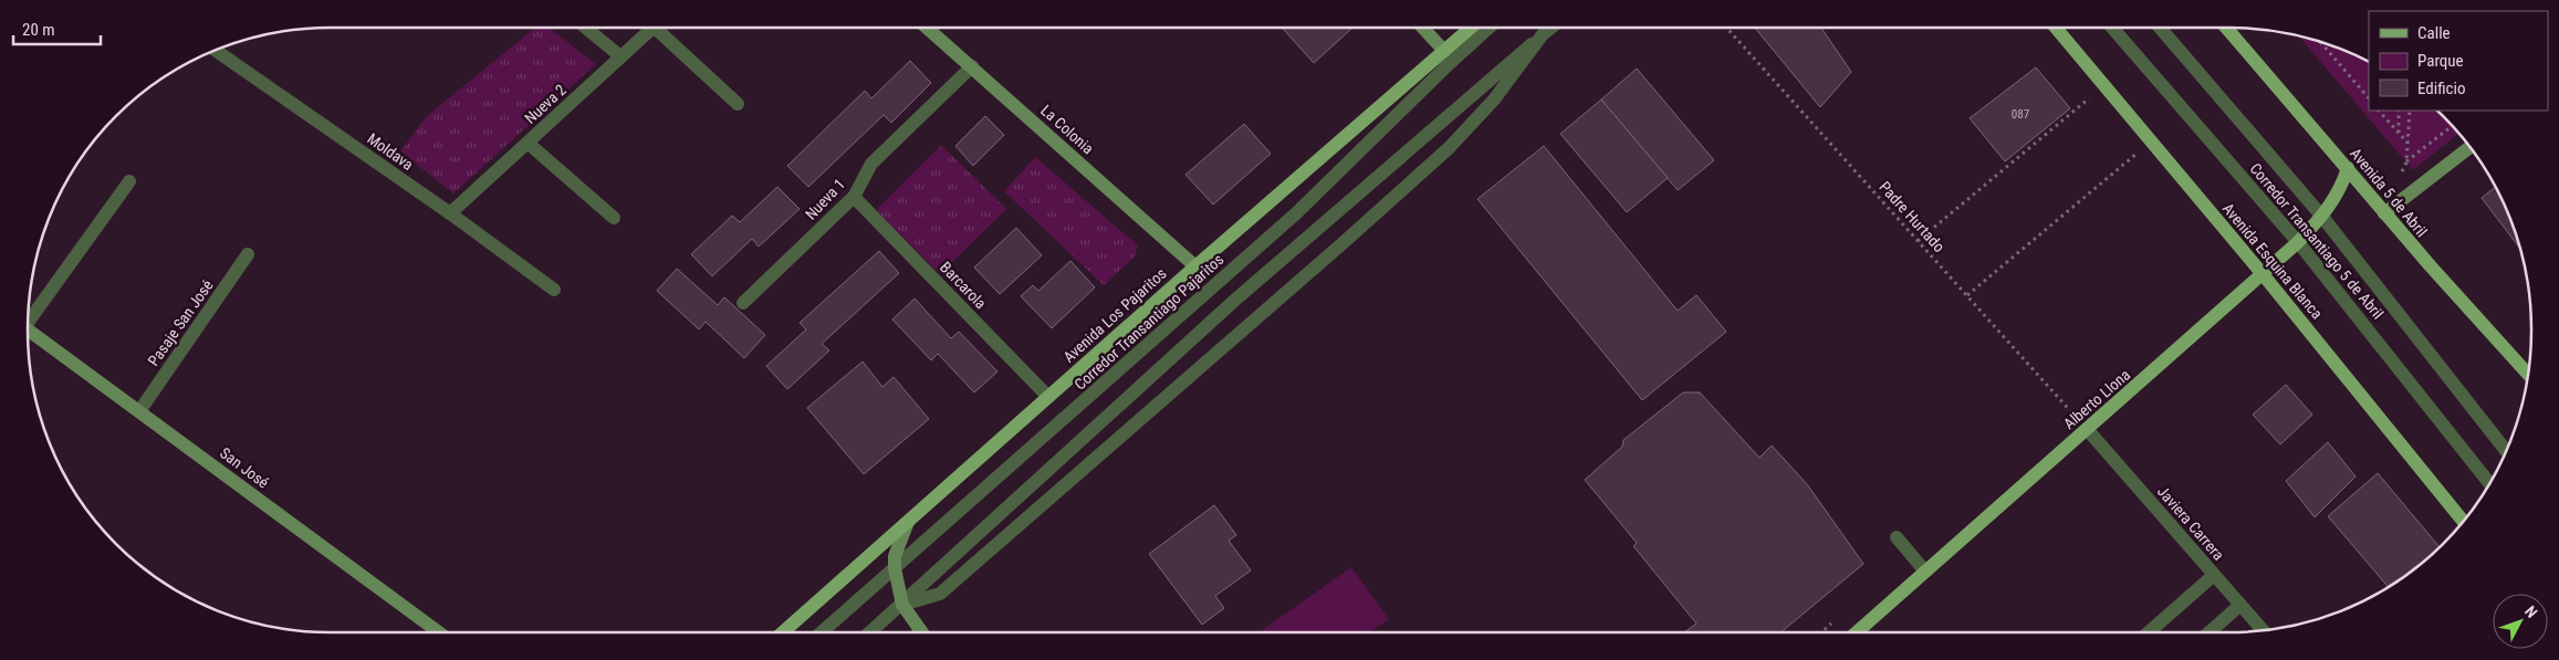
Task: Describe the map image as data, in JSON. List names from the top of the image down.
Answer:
{
  "streets": {
    "main road": [
      "Avenida 5 de Abril",
      "Avenida Esquina Blanca",
      "Avenida Los Pajaritos",
      "Alberto Llona"
    ],
    "street": [
      "Nueva 2",
      "La Colonia",
      "Moldava",
      "Nueva 1",
      "Corredor Transantiago 5 de Abril",
      "Barcarola",
      "Corredor Transantiago Pajaritos",
      "Pasaje San José",
      "San José",
      "Javiera Carrera"
    ],
    "path": ["Padre Hurtado"]
  },
  "crossings": [
    ["Nueva 2", "Moldava"],
    ["La Colonia", "Nueva 1"],
    ["La Colonia", "Avenida Los Pajaritos"],
    ["Avenida 5 de Abril", "Alberto Llona"],
    ["Nueva 1", "Barcarola"],
    ["Padre Hurtado", "Alberto Llona"],
    ["Padre Hurtado", "Javiera Carrera"],
    ["Corredor Transantiago 5 de Abril", "Alberto Llona"],
    ["Avenida Esquina Blanca", "Alberto Llona"],
    ["Barcarola", "Avenida Los Pajaritos"],
    ["Pasaje San José", "San José"],
    ["Alberto Llona", "Javiera Carrera"]
  ],
  "house_numbers": ["087"],
  "legend": ["Calle", "Parque", "Edificio"],
  "scale_bar": "20 m",
  "north": "top right"
}
